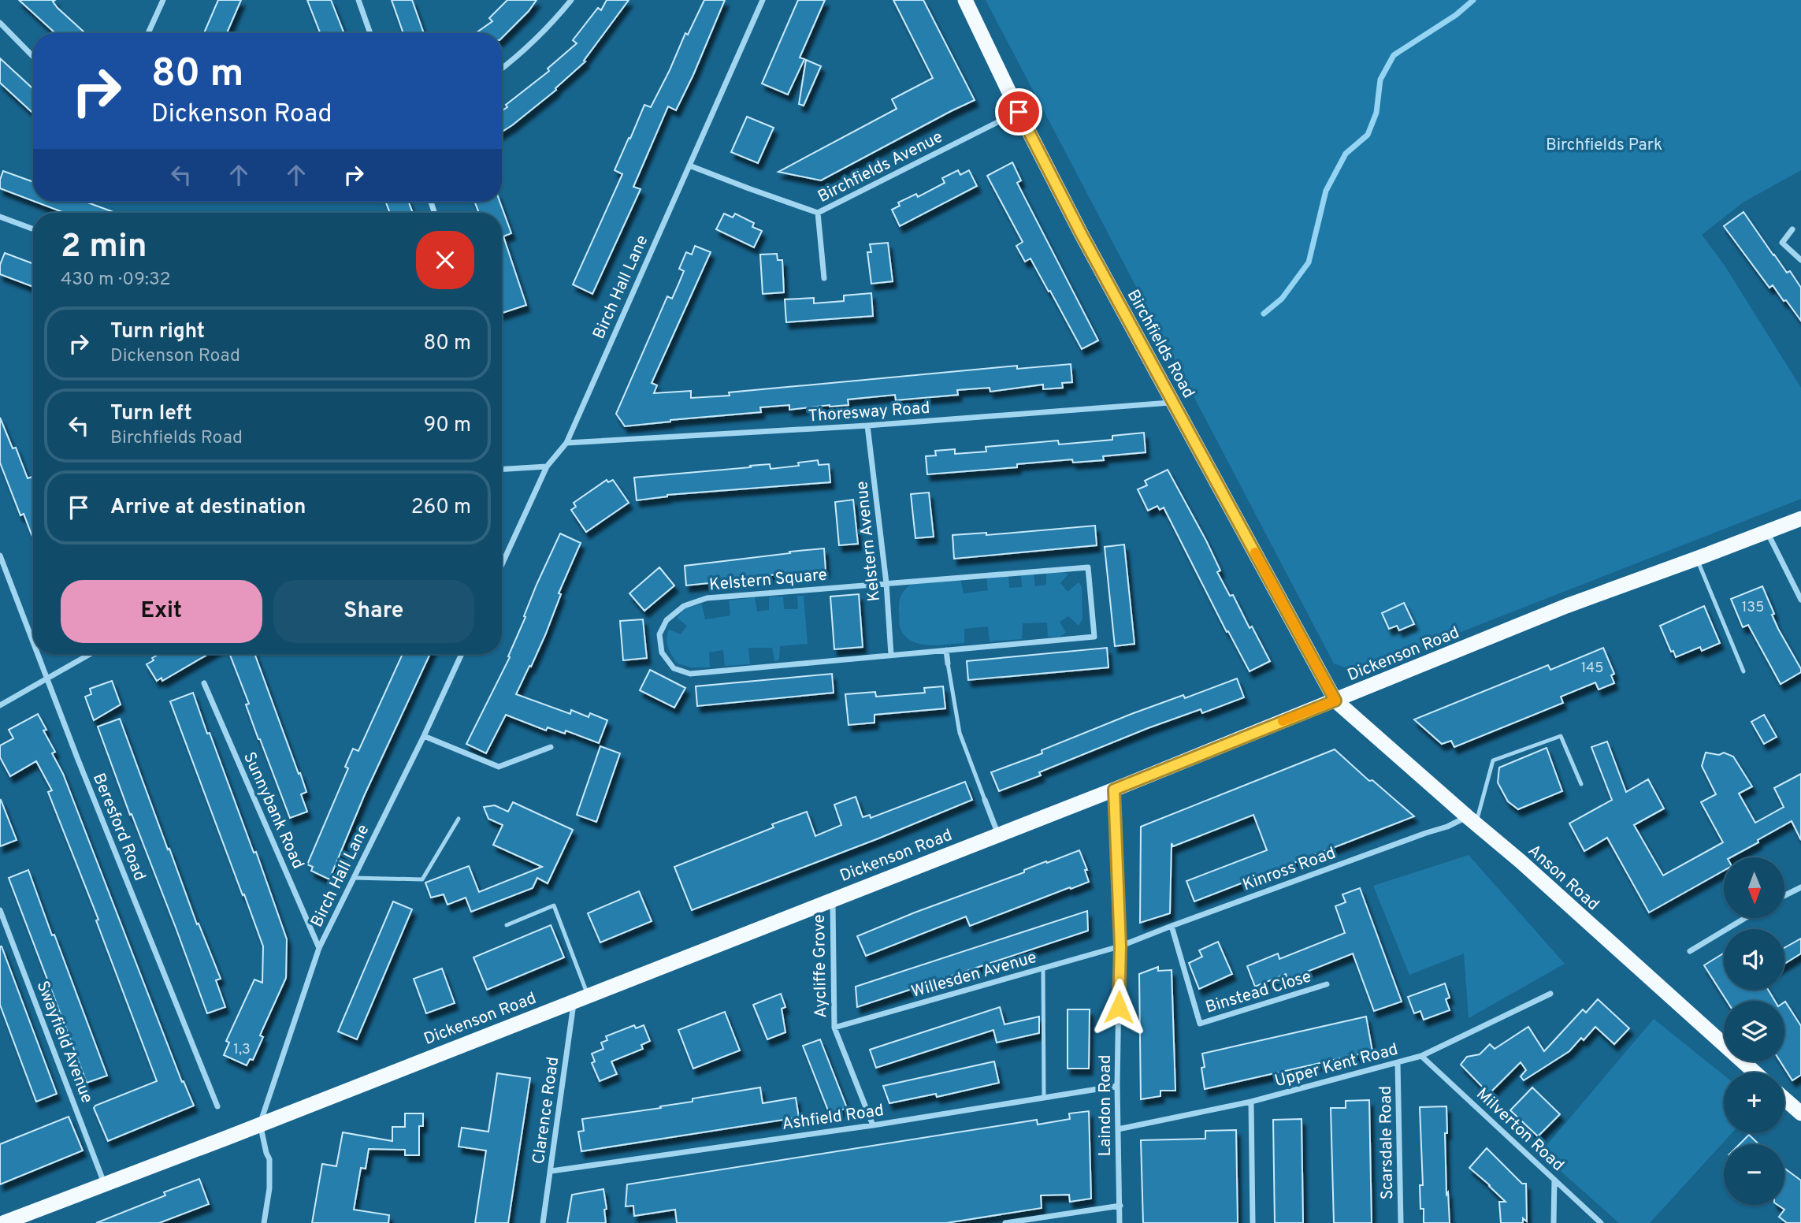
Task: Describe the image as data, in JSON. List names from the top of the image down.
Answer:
{
  "streets": {
    "highway": ["Birchfields Road", "Dickenson Road", "Anson Road"],
    "street": [
      "Birchfields Avenue",
      "Birch Hall Lane",
      "Thoresway Road",
      "Kelstern Avenue",
      "Kelstern Square",
      "Sunnybank Road",
      "Beresford Road",
      "Kinross Road",
      "Aycliffe Grove",
      "Willesden Avenue",
      "Binstead Close",
      "Swayfield Avenue",
      "Upper Kent Road",
      "Laindon Road",
      "Clarence Road",
      "Ashfield Road",
      "Milverton Road",
      "Scarsdale Road"
    ]
  },
  "crossings": [
    ["Birchfields Avenue", "Birch Hall Lane"],
    ["Birchfields Avenue", "Birchfields Road"],
    ["Birch Hall Lane", "Thoresway Road"],
    ["Birch Hall Lane", "Dickenson Road"],
    ["Birch Hall Lane", "Sunnybank Road"],
    ["Birchfields Road", "Thoresway Road"],
    ["Birchfields Road", "Dickenson Road"],
    ["Birchfields Road", "Anson Road"],
    ["Thoresway Road", "Kelstern Avenue"],
    ["Kelstern Avenue", "Kelstern Square"],
    ["Dickenson Road", "Anson Road"],
    ["Dickenson Road", "Aycliffe Grove"],
    ["Dickenson Road", "Swayfield Avenue"],
    ["Dickenson Road", "Laindon Road"],
    ["Dickenson Road", "Clarence Road"],
    ["Kinross Road", "Anson Road"],
    ["Kinross Road", "Willesden Avenue"],
    ["Kinross Road", "Binstead Close"],
    ["Kinross Road", "Laindon Road"],
    ["Aycliffe Grove", "Willesden Avenue"],
    ["Aycliffe Grove", "Ashfield Road"],
    ["Willesden Avenue", "Laindon Road"],
    ["Upper Kent Road", "Laindon Road"],
    ["Upper Kent Road", "Milverton Road"],
    ["Upper Kent Road", "Scarsdale Road"],
    ["Laindon Road", "Ashfield Road"],
    ["Clarence Road", "Ashfield Road"]
  ],
  "parks": ["Birchfields Park"],
  "house_numbers": ["135", "145", "1,3"],
  "north": "bottom",
  "page": {
    "turn": ["80 m", "Dickenson Road"],
    "heading": ["2 min", "430 m · 09:32"],
    "list": [
      {
        "name": "Turn right",
        "note": "Dickenson Road",
        "value": "80 m"
      },
      {
        "name": "Turn left",
        "note": "Birchfields Road",
        "value": "90 m"
      },
      {
        "name": "Arrive at destination",
        "value": "260 m"
      }
    ],
    "buttons": ["Exit", "Share"],
    "map_buttons": ["+", "−"]
  }
}
